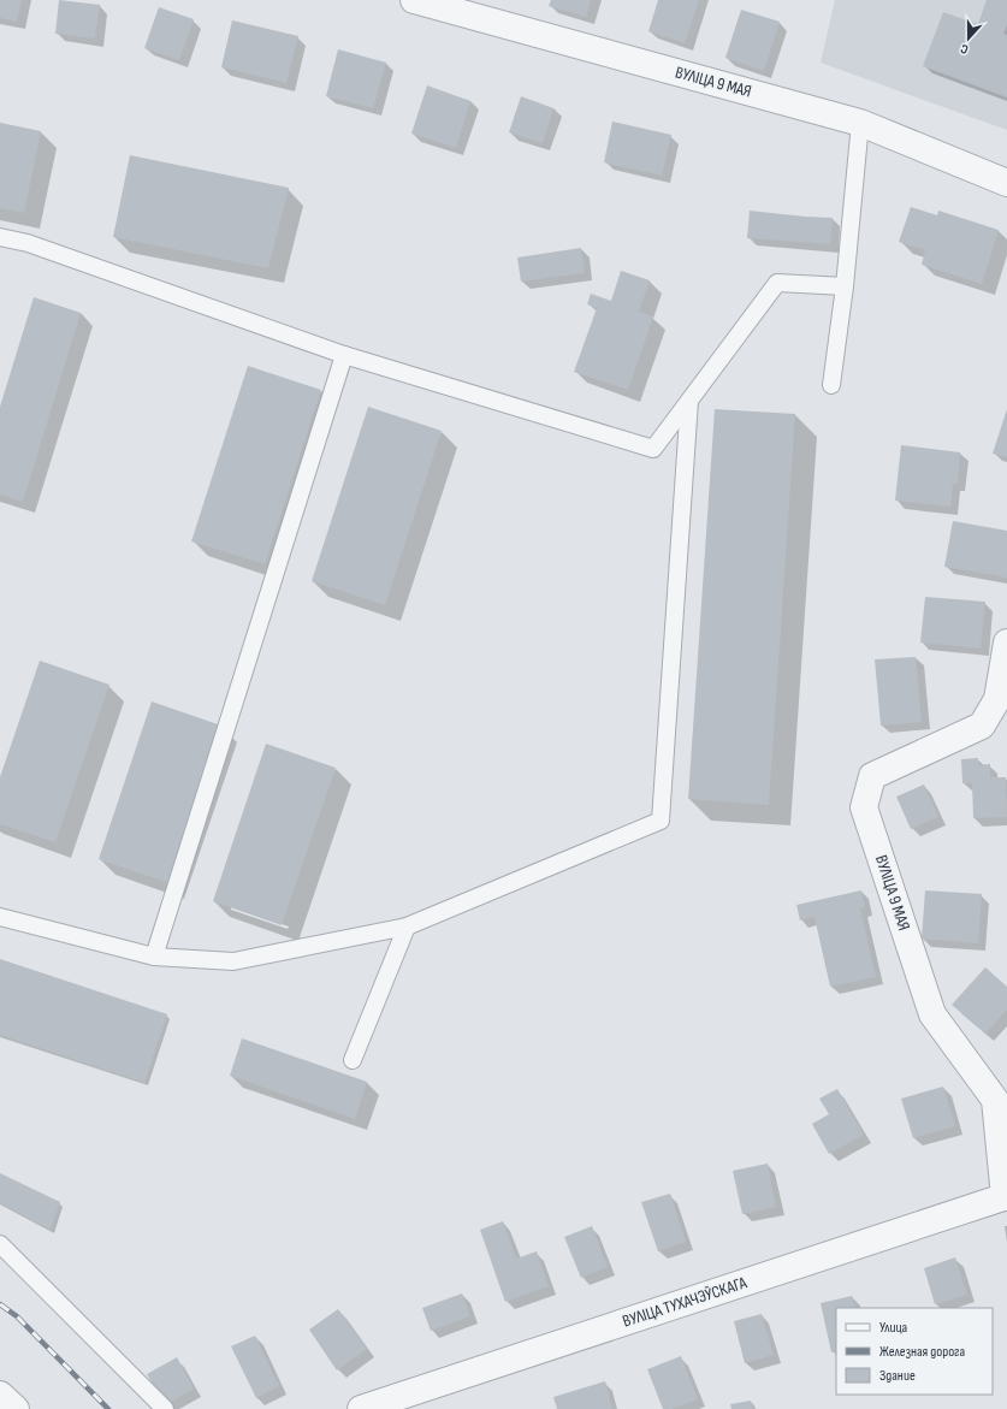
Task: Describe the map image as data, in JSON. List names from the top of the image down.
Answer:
{
  "streets": {
    "street": ["ВУЛІЦА 9 МАЯ", "ВУЛІЦА ТУХАЧЭЎСКАГА"]
  },
  "crossings": [
    ["ВУЛІЦА 9 МАЯ", "ВУЛІЦА ТУХАЧЭЎСКАГА"]
  ],
  "legend": ["Улица", "Железная дорога", "Здание"],
  "north": "bottom"
}
